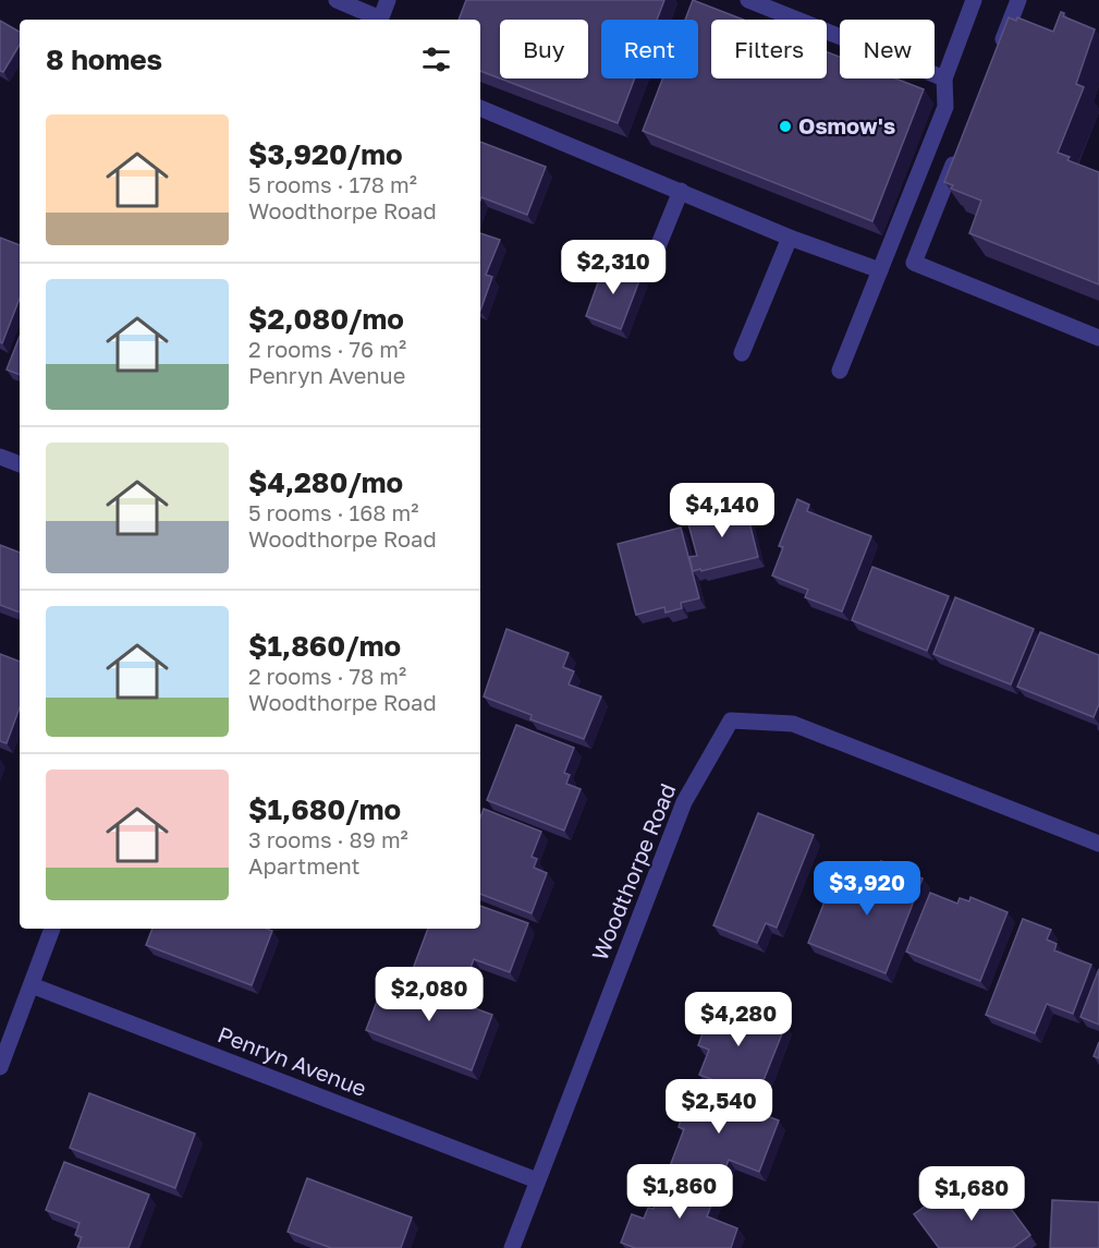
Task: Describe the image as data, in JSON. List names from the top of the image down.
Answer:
{
  "streets": {
    "street": ["Woodthorpe Road", "Penryn Avenue"]
  },
  "crossings": [
    ["Woodthorpe Road", "Penryn Avenue"]
  ],
  "places": ["Osmow's"],
  "page": {
    "chip": [
      "Buy",
      "Rent",
      "Filters",
      "New"
    ],
    "heading": "8 homes",
    "list": [
      {
        "name": "$3,920/mo",
        "note": "5 rooms · 178 m² · Woodthorpe Road"
      },
      {
        "name": "$2,080/mo",
        "note": "2 rooms · 76 m² · Penryn Avenue"
      },
      {
        "name": "$4,280/mo",
        "note": "5 rooms · 168 m² · Woodthorpe Road"
      },
      {
        "name": "$1,860/mo",
        "note": "2 rooms · 78 m² · Woodthorpe Road"
      },
      {
        "name": "$1,680/mo",
        "note": "3 rooms · 89 m² · Apartment"
      }
    ],
    "price": [
      "$2,310",
      "$4,140",
      "$3,920",
      "$2,080",
      "$4,280",
      "$2,540",
      "$1,860",
      "$1,680"
    ]
  }
}
